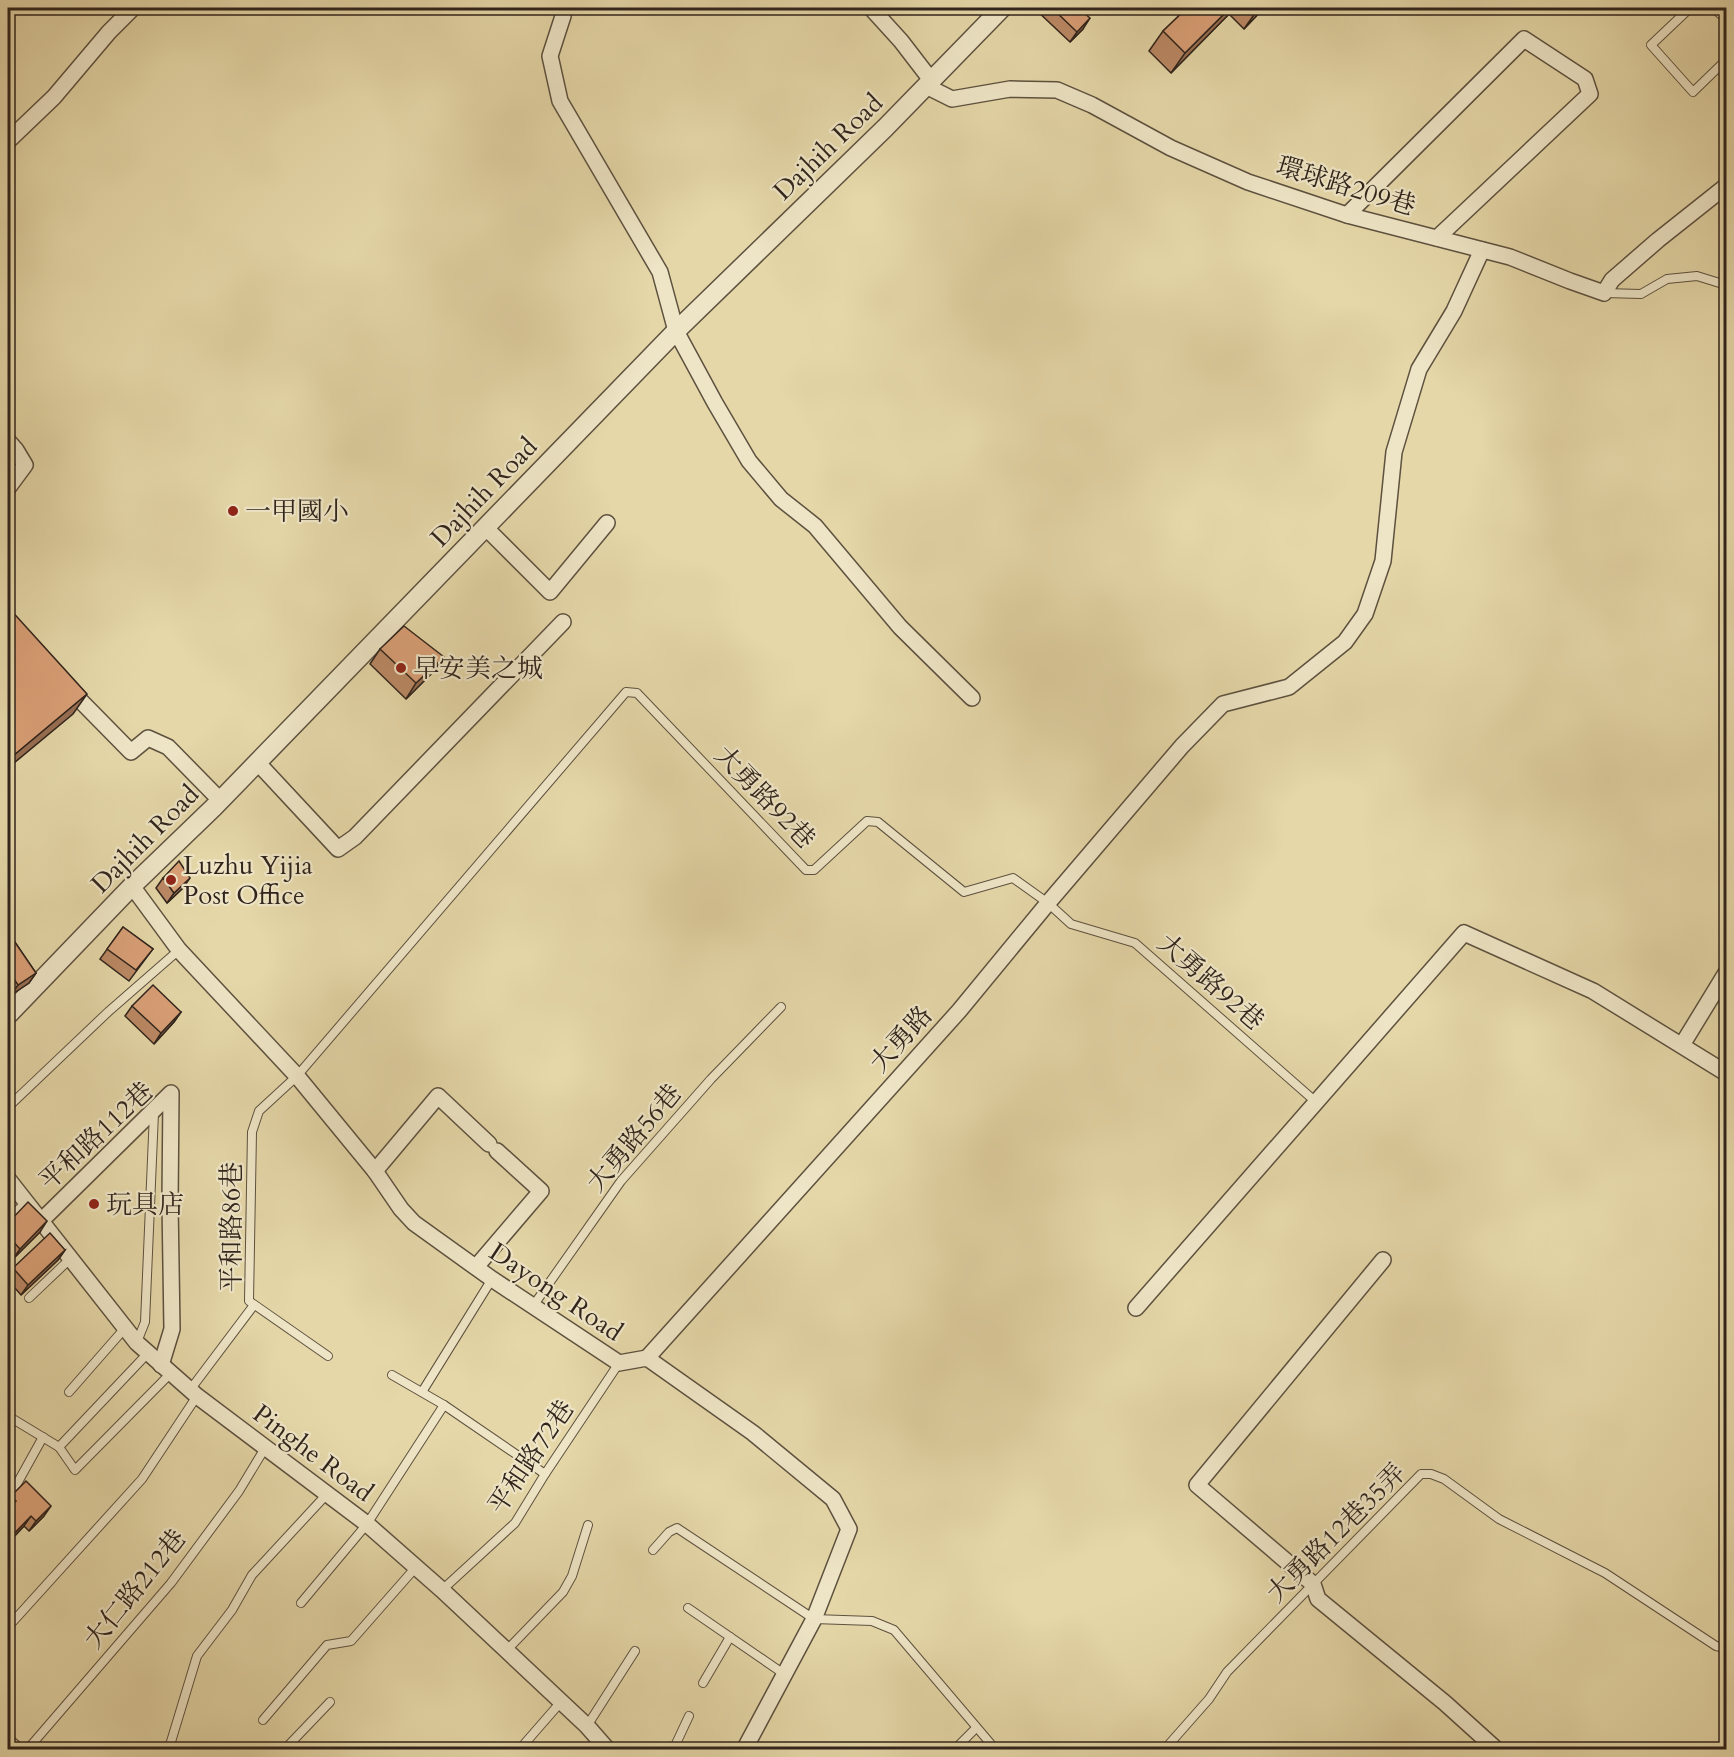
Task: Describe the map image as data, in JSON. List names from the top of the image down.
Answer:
{
  "streets": {
    "street": [
      "Dajhih Road",
      "環球路209巷",
      "大勇路",
      "平和路112巷",
      "Dayong Road",
      "Pinghe Road"
    ],
    "lane": [
      "大勇路92巷",
      "大勇路56巷",
      "平和路86巷",
      "平和路72巷",
      "大勇路12巷35弄",
      "大仁路212巷"
    ]
  },
  "crossings": [
    ["Dajhih Road", "環球路209巷"],
    ["Dajhih Road", "Dayong Road"],
    ["環球路209巷", "大勇路"],
    ["大勇路92巷", "大勇路"],
    ["大勇路92巷", "平和路86巷"],
    ["大勇路92巷", "Dayong Road"],
    ["大勇路", "Dayong Road"],
    ["平和路112巷", "Pinghe Road"],
    ["大勇路56巷", "Dayong Road"],
    ["平和路86巷", "Dayong Road"],
    ["Dayong Road", "平和路72巷"],
    ["Pinghe Road", "平和路72巷"],
    ["Pinghe Road", "大仁路212巷"]
  ],
  "places": [
    "一甲國小",
    "早安美之城",
    "Luzhu Yijia Post Office",
    "玩具店"
  ]
}
